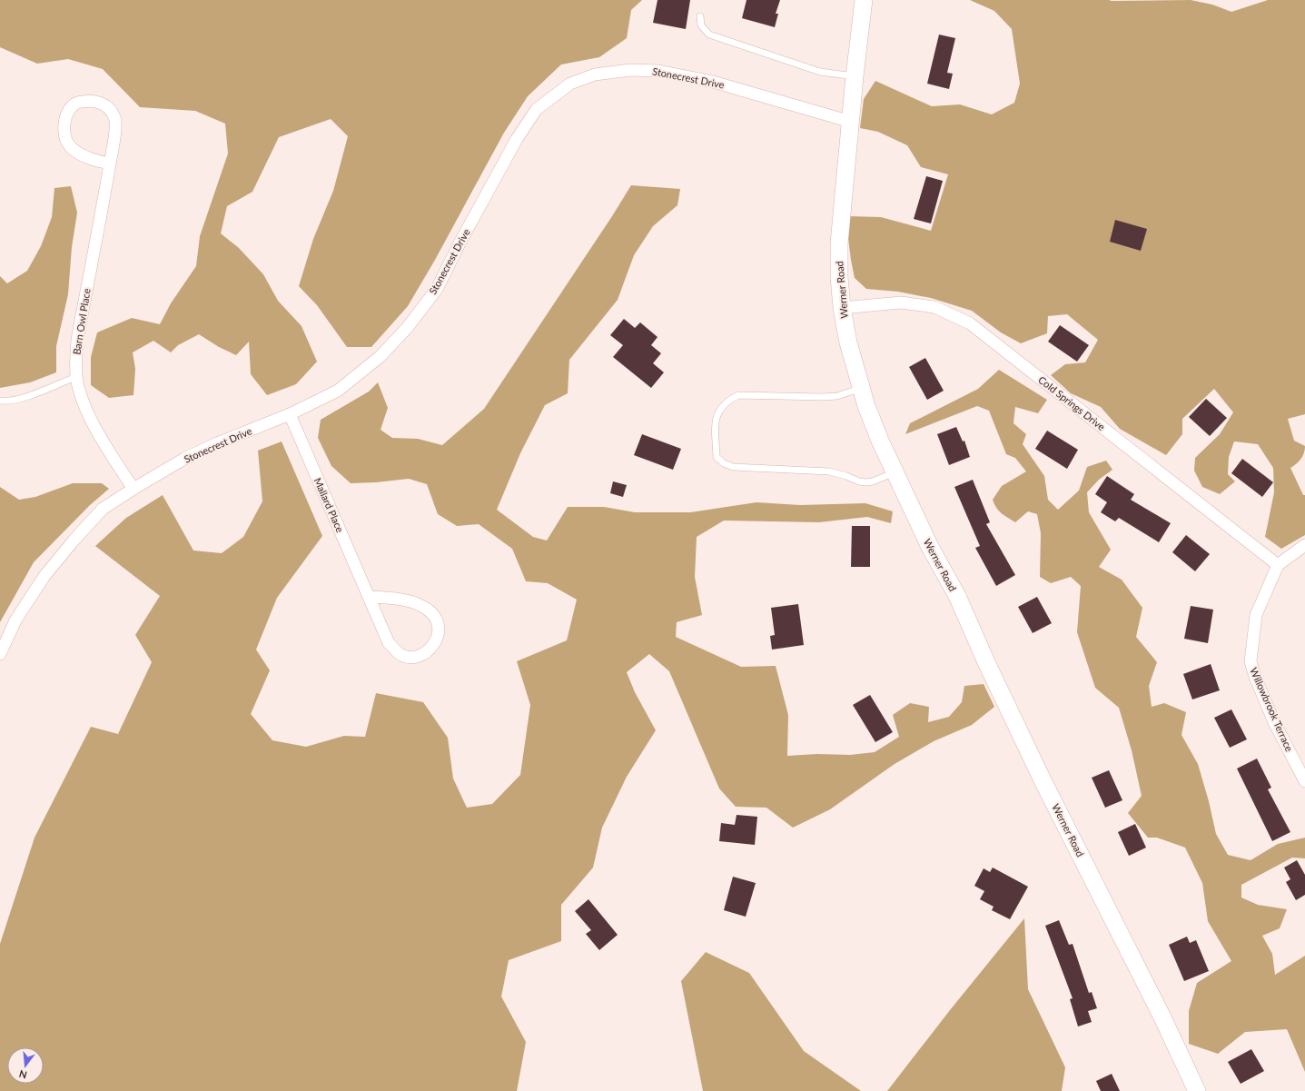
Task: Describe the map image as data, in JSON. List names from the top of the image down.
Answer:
{
  "streets": {
    "street": [
      "Stonecrest Drive",
      "Werner Road",
      "Barn Owl Place",
      "Cold Springs Drive",
      "Mallard Place",
      "Willowbrook Terrace"
    ]
  },
  "crossings": [
    ["Stonecrest Drive", "Werner Road"],
    ["Stonecrest Drive", "Barn Owl Place"],
    ["Stonecrest Drive", "Mallard Place"],
    ["Werner Road", "Cold Springs Drive"],
    ["Cold Springs Drive", "Willowbrook Terrace"]
  ],
  "north": "bottom"
}
